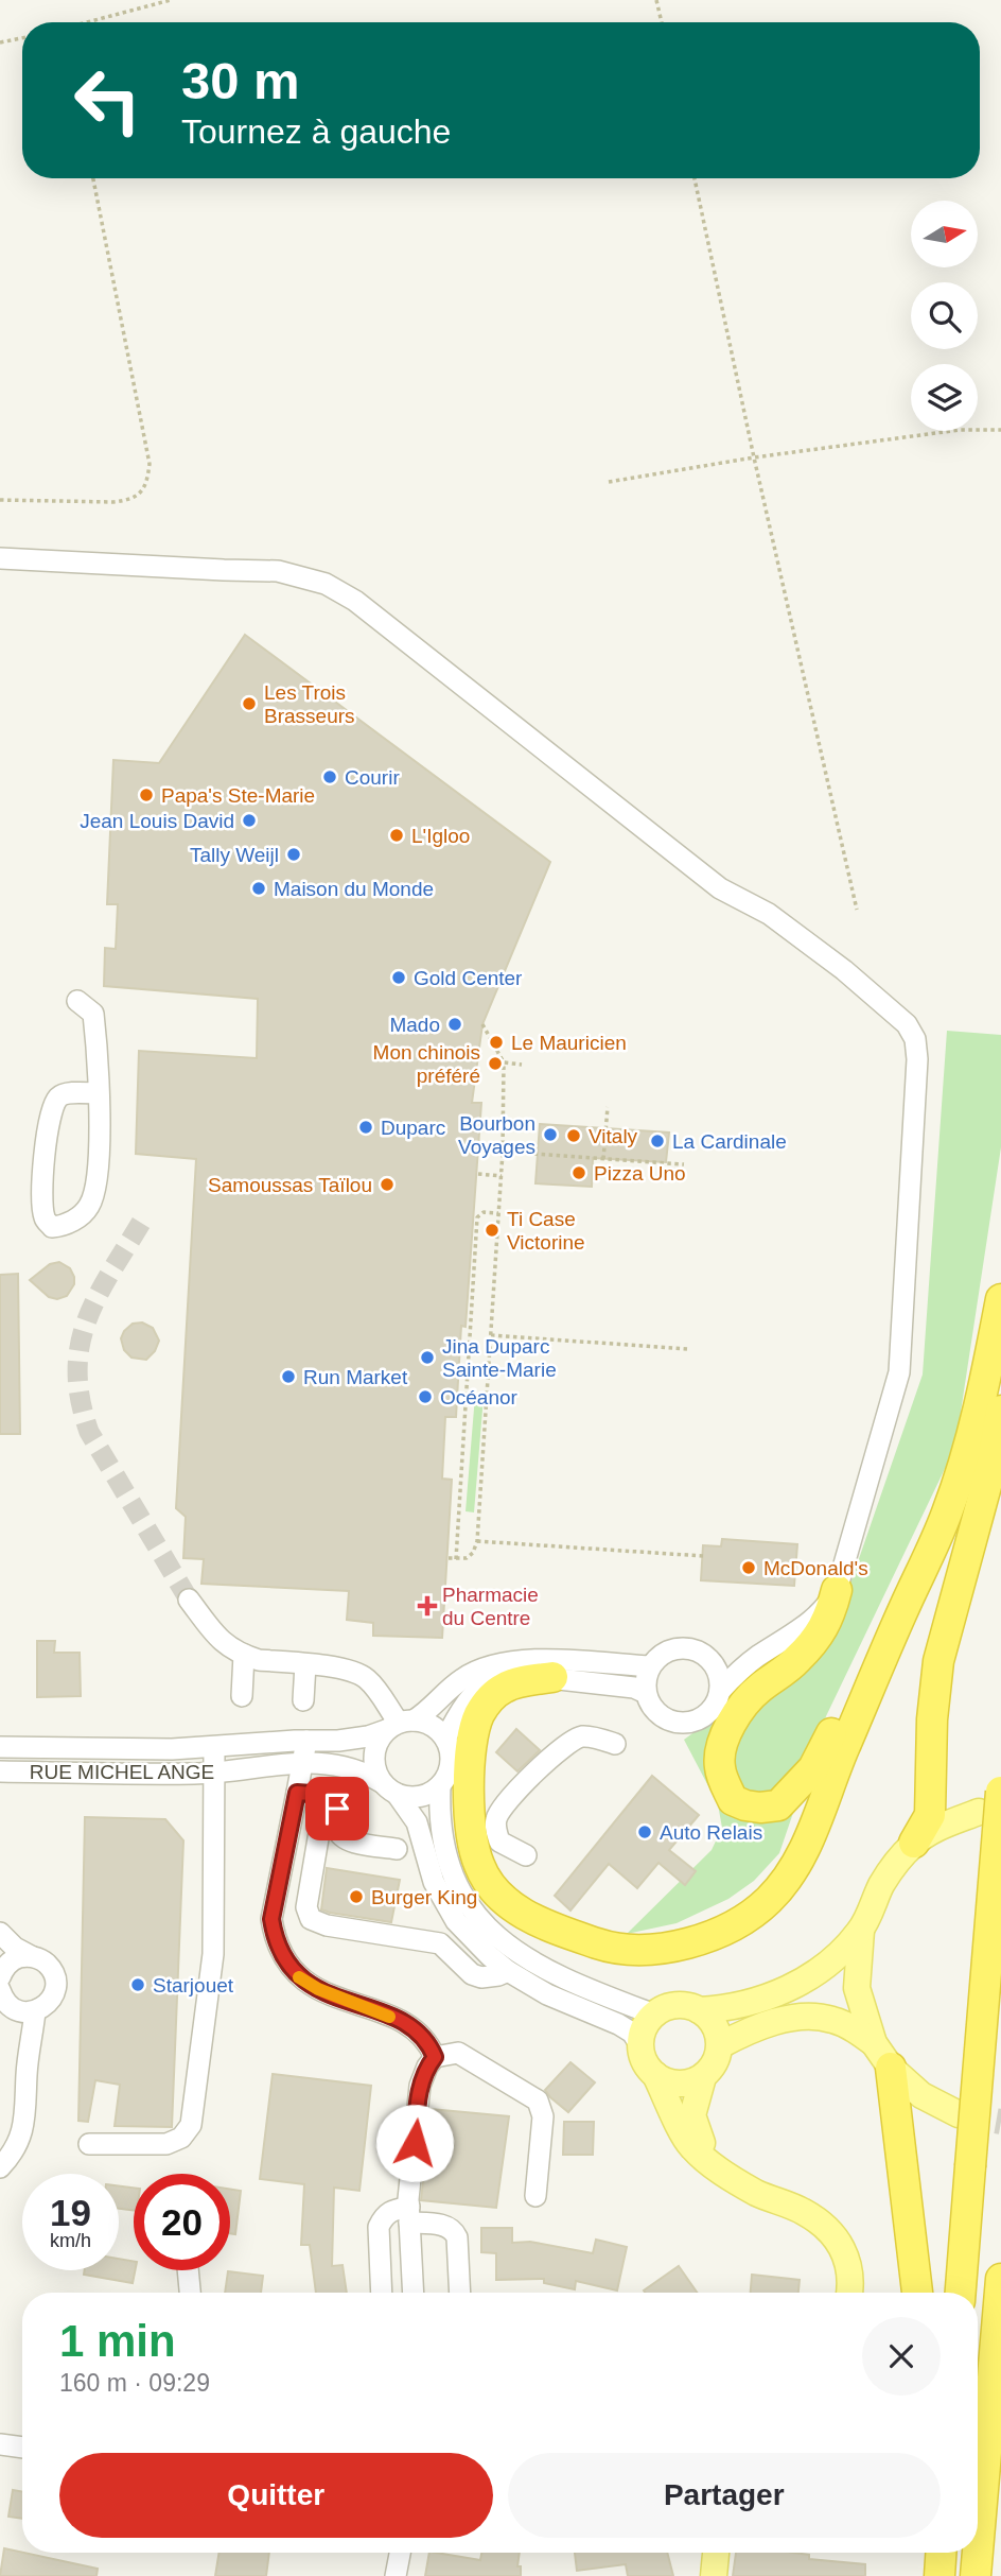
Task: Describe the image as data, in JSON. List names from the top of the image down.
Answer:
{
  "streets": {
    "street": ["RUE MICHEL ANGE"]
  },
  "places": {
    "other": [
      "Les Trois Brasseurs",
      "Courir",
      "Papa's Ste-Marie",
      "Jean Louis David",
      "L'Igloo",
      "Tally Weijl",
      "Maison du Monde",
      "Gold Center",
      "Mado",
      "Le Mauricien",
      "Mon chinois préféré",
      "Duparc",
      "Bourbon Voyages",
      "Vitaly",
      "La Cardinale",
      "Pizza Uno",
      "Samoussas Taïlou",
      "Ti Case Victorine",
      "Jina Duparc Sainte-Marie",
      "Run Market",
      "Océanor",
      "McDonald's",
      "Auto Relais",
      "Burger King",
      "Starjouet"
    ],
    "health": ["Pharmacie du Centre"]
  },
  "north": "right",
  "page": {
    "turn": ["30 m", "Tournez à gauche"],
    "speed": "19 km/h",
    "limit": "20",
    "heading": ["1 min", "160 m · 09:29"],
    "buttons": ["Quitter", "Partager"]
  }
}
